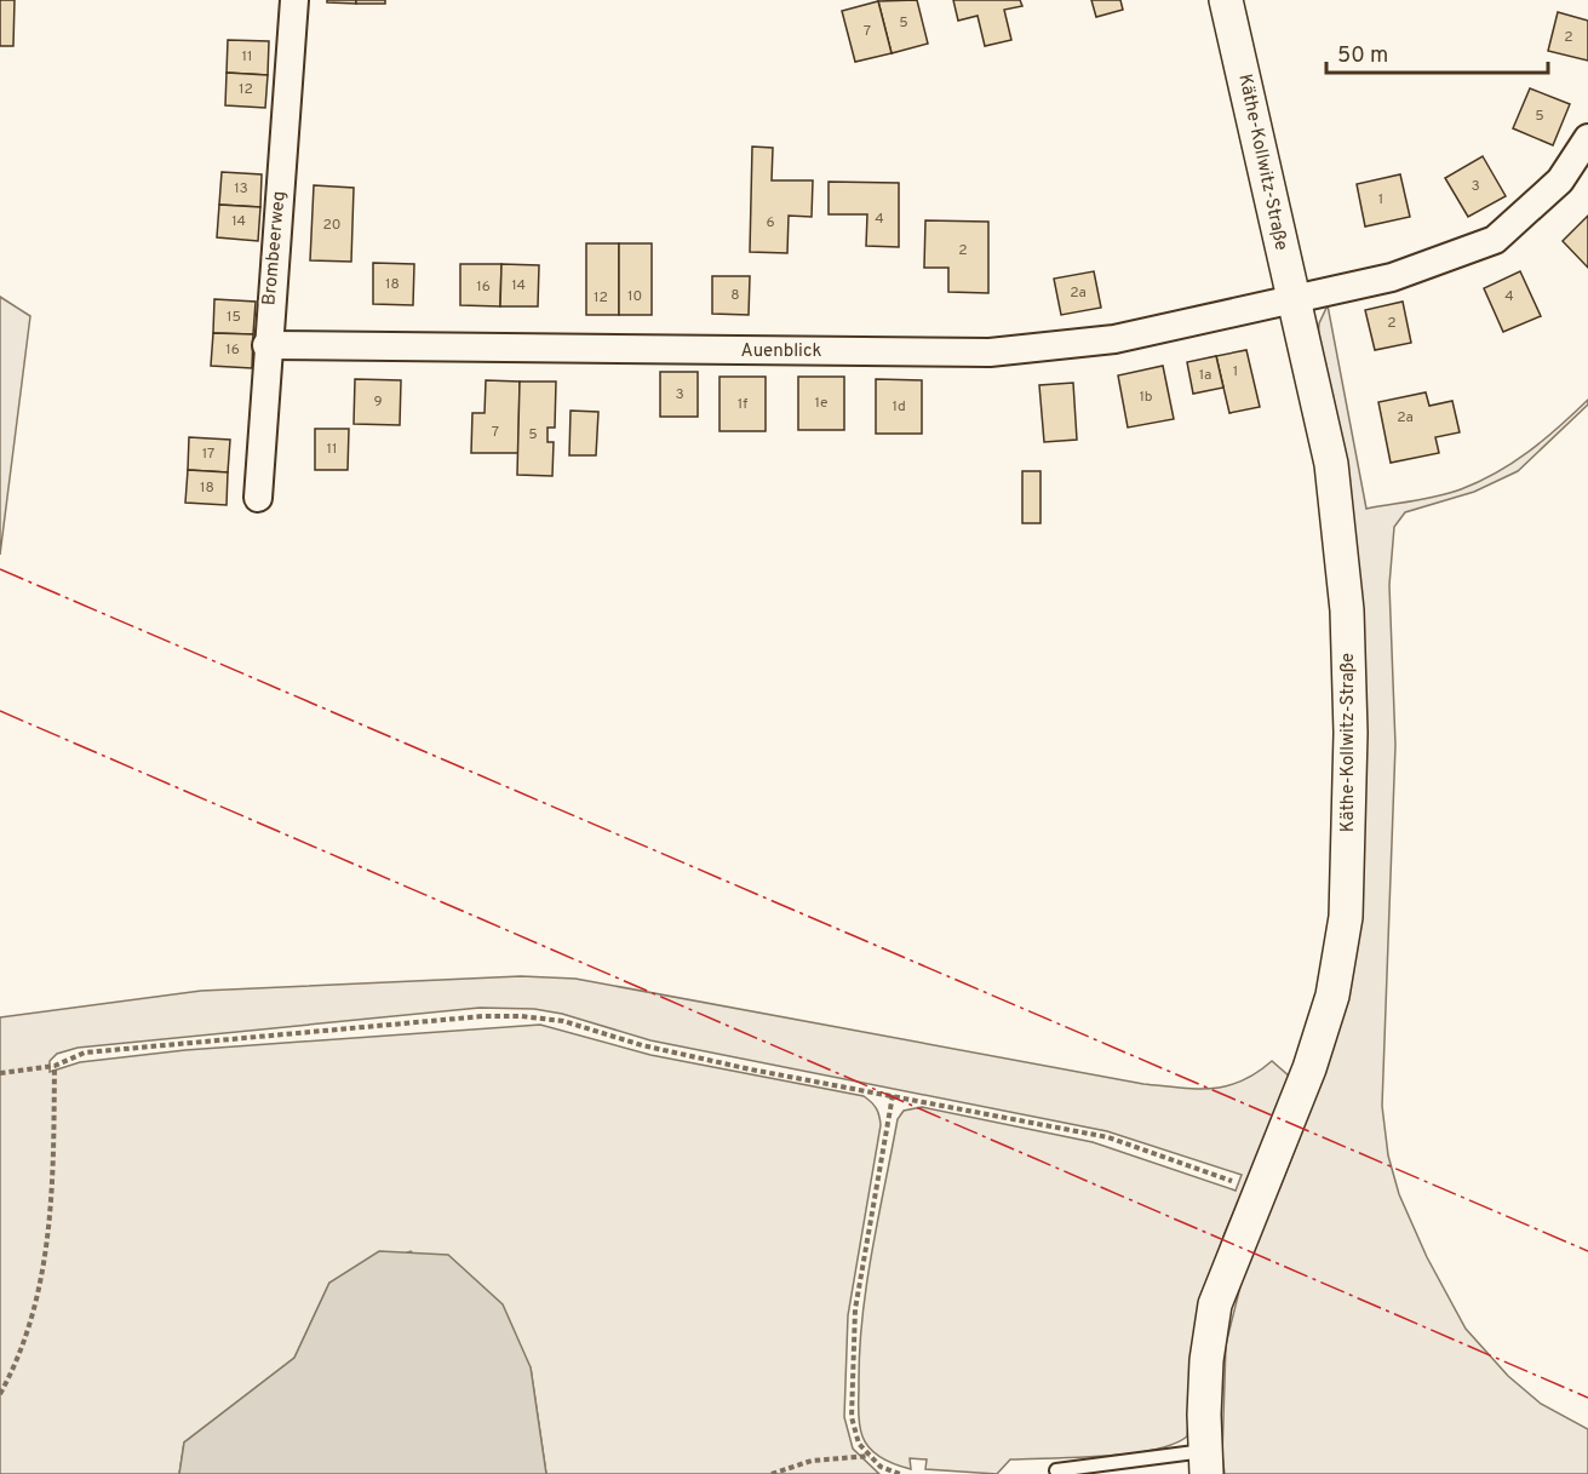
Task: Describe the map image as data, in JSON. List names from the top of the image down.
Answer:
{
  "streets": {
    "street": ["Käthe-Kollwitz-Straße", "Brombeerweg", "Auenblick"]
  },
  "crossings": [
    ["Käthe-Kollwitz-Straße", "Auenblick"],
    ["Brombeerweg", "Auenblick"]
  ],
  "house_numbers": [
    "5",
    "7",
    "2",
    "11",
    "12",
    "5",
    "3",
    "13",
    "1",
    "4",
    "14",
    "6",
    "20",
    "2",
    "18",
    "14",
    "16",
    "2a",
    "8",
    "10",
    "4",
    "12",
    "15",
    "2",
    "16",
    "1",
    "1a",
    "3",
    "1b",
    "9",
    "1e",
    "1f",
    "1d",
    "2a",
    "7",
    "5",
    "11",
    "17",
    "18"
  ],
  "scale_bar": "50 m"
}
